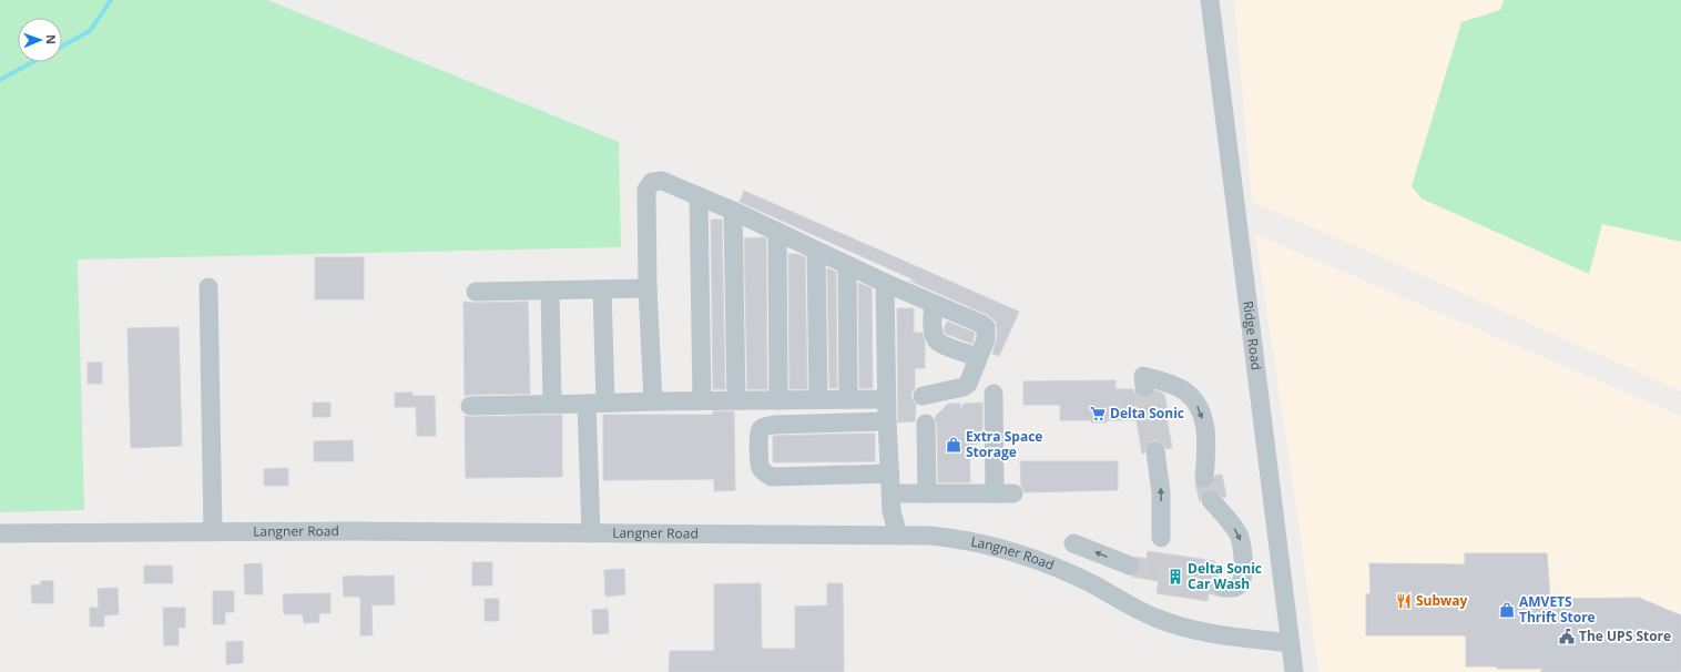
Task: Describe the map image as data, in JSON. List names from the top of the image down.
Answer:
{
  "streets": {
    "street": ["Ridge Road", "Langner Road"]
  },
  "crossings": [
    ["Ridge Road", "Langner Road"]
  ],
  "places": {
    "supermarket": ["Delta Sonic"],
    "shop": ["Extra Space Storage", "AMVETS Thrift Store"],
    "building": ["Delta Sonic Car Wash"],
    "restaurant": ["Subway"],
    "public building": ["The UPS Store"]
  },
  "north": "right"
}
